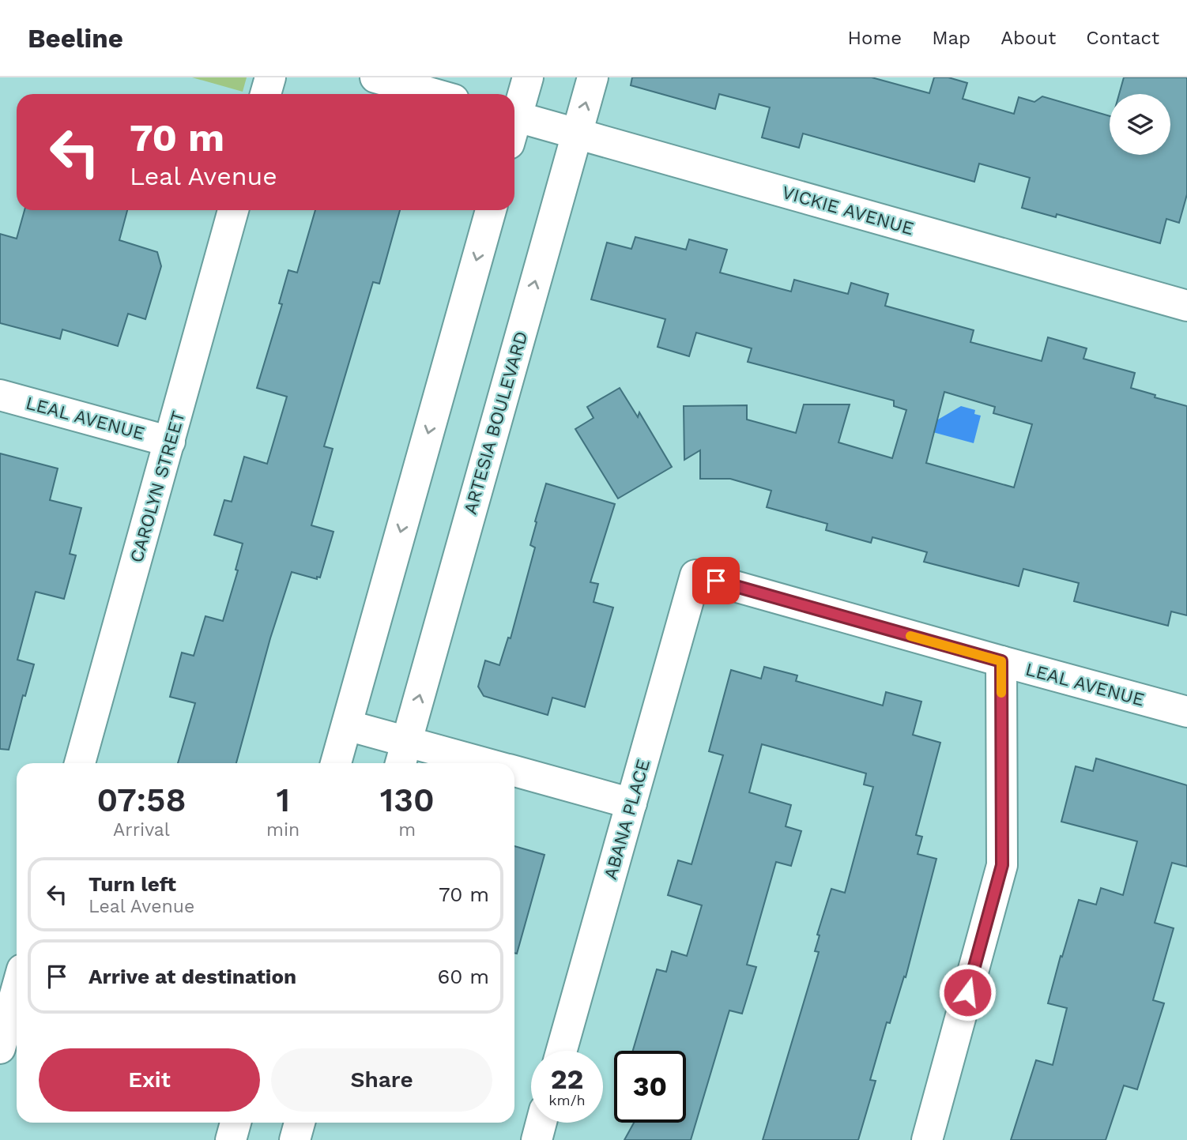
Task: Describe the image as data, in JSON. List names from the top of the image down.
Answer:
{
  "streets": {
    "street": [
      "VICKIE AVENUE",
      "LEAL AVENUE",
      "ARTESIA BOULEVARD",
      "CAROLYN STREET",
      "ABANA PLACE"
    ]
  },
  "crossings": [
    ["VICKIE AVENUE", "ARTESIA BOULEVARD"],
    ["LEAL AVENUE", "CAROLYN STREET"],
    ["LEAL AVENUE", "ABANA PLACE"]
  ],
  "page": {
    "header": "Beeline",
    "nav": [
      "Home",
      "Map",
      "About",
      "Contact"
    ],
    "turn": ["70 m", "Leal Avenue"],
    "eta": [
      "07:58",
      "Arrival",
      "1",
      "min",
      "130",
      "m"
    ],
    "list": [
      {
        "name": "Turn left",
        "note": "Leal Avenue",
        "value": "70 m"
      },
      {
        "name": "Arrive at destination",
        "value": "60 m"
      }
    ],
    "buttons": ["Exit", "Share"],
    "speed": "22 km/h",
    "limit": "30"
  }
}
